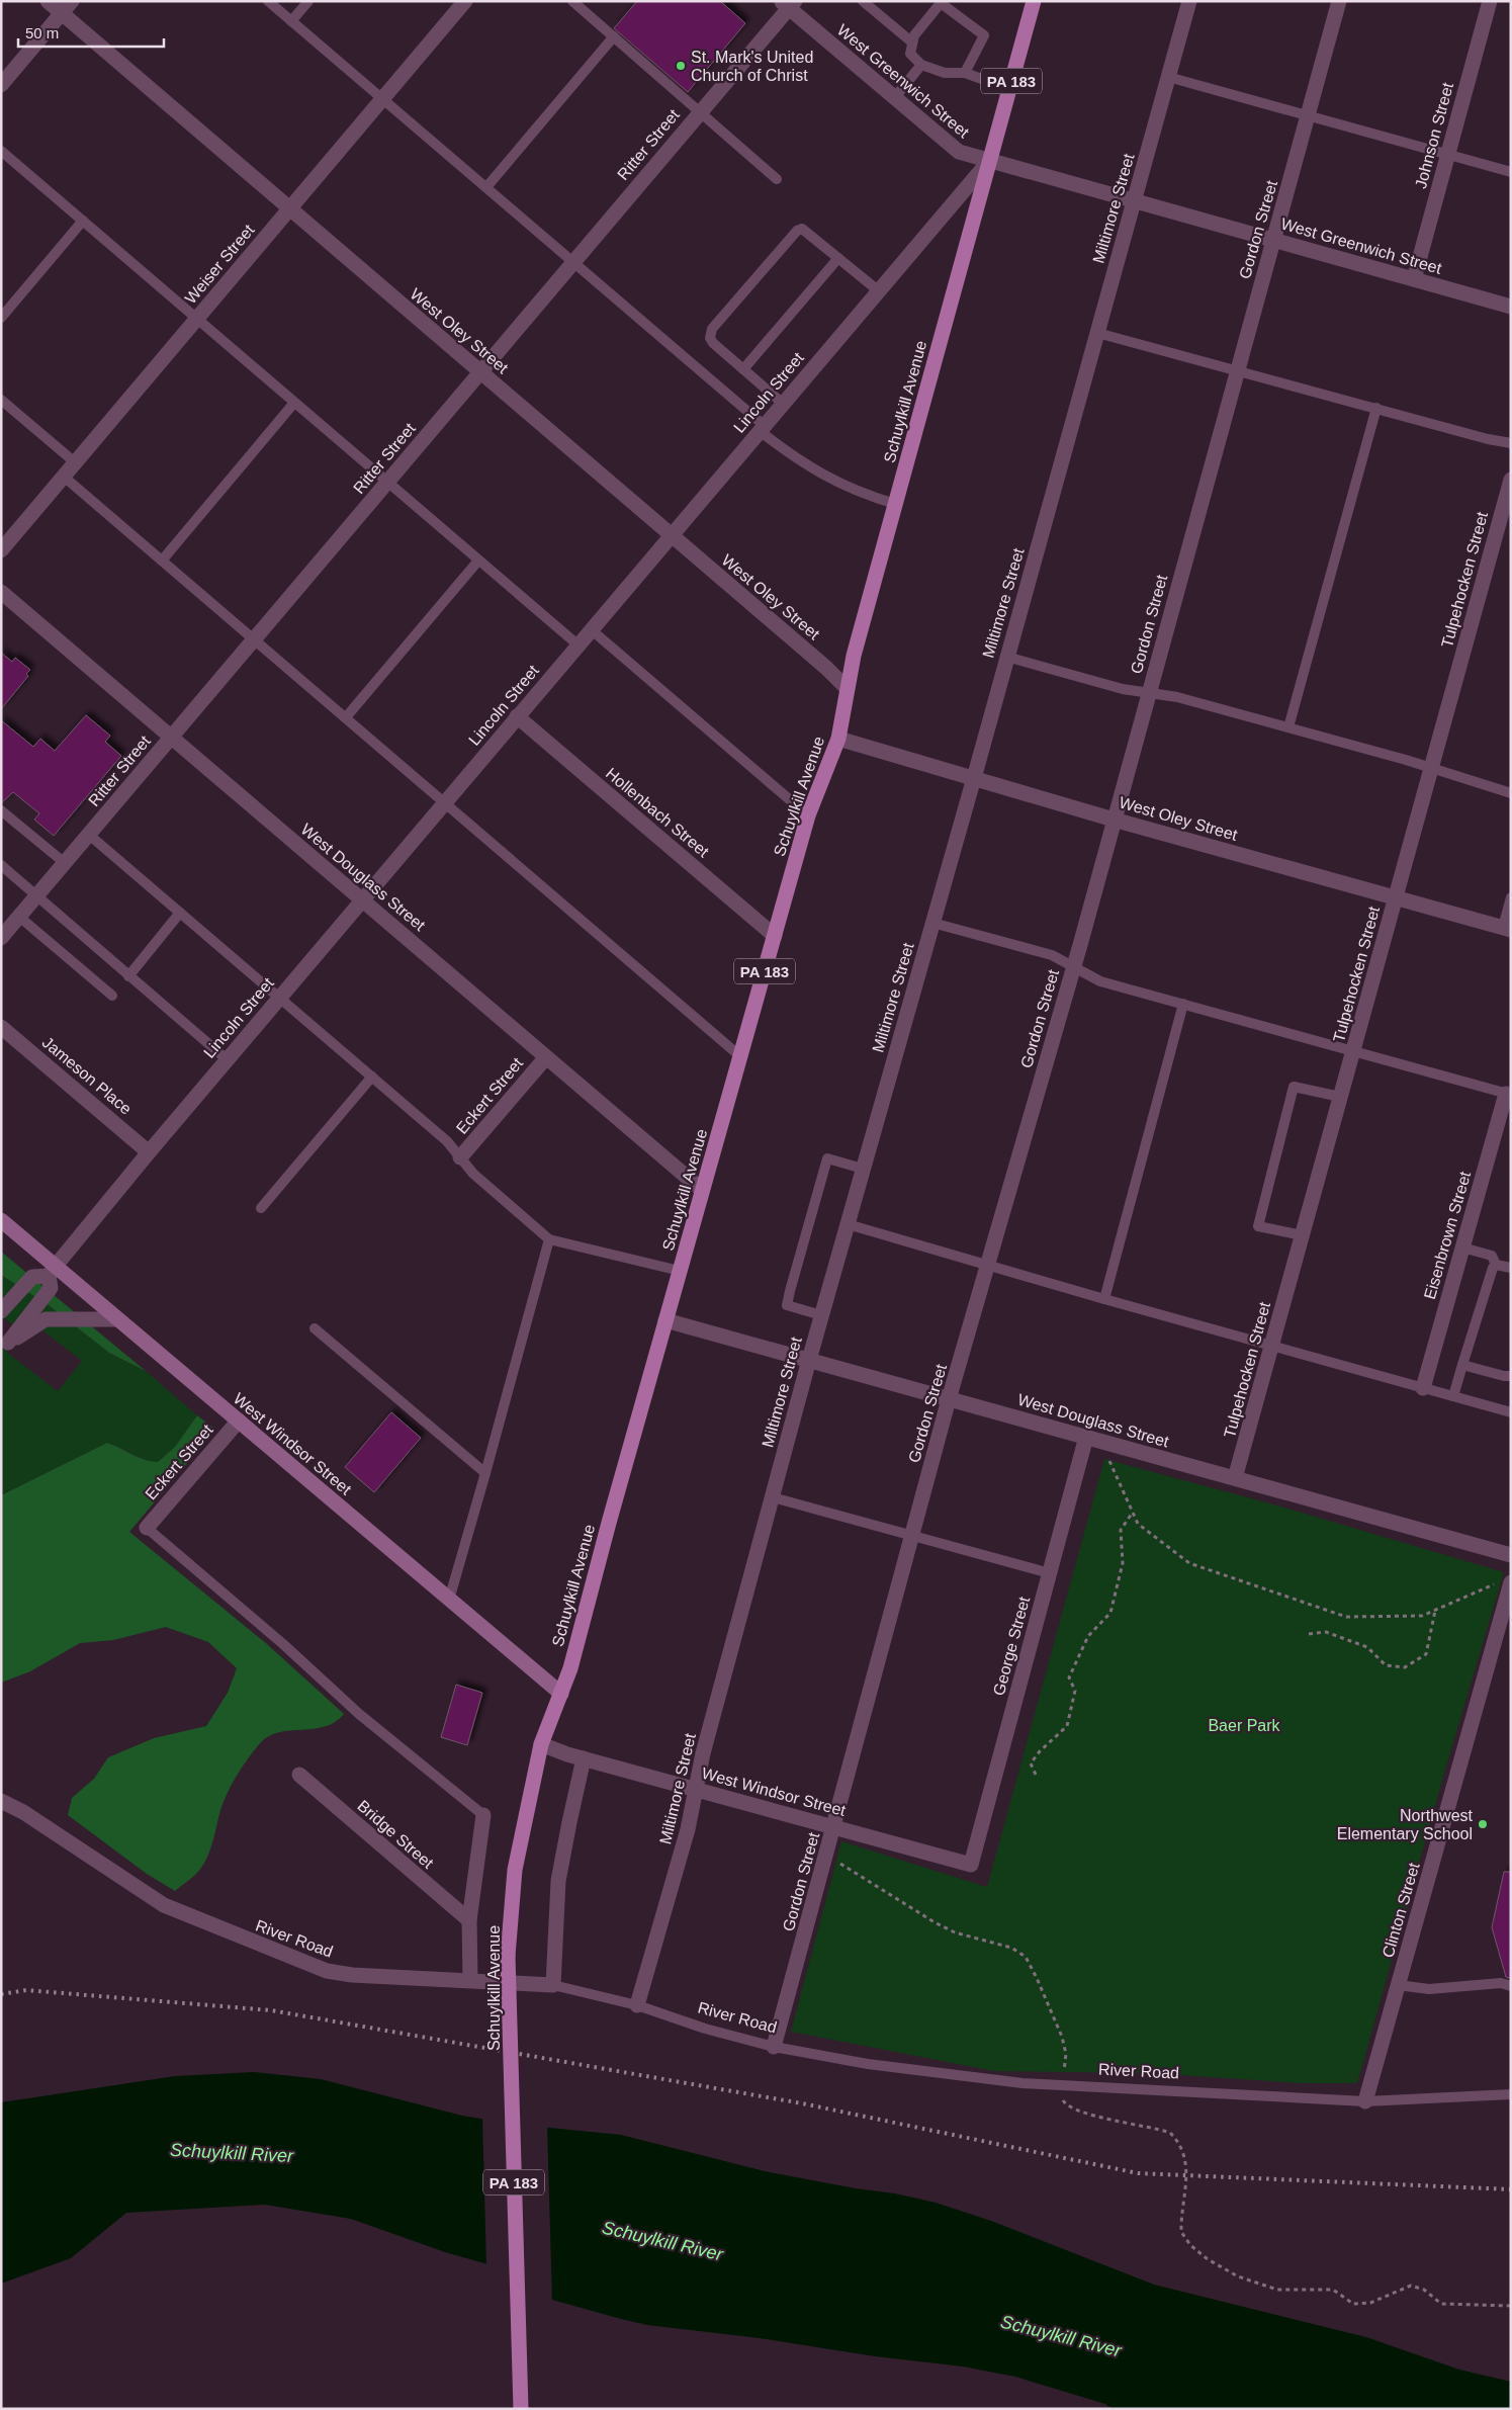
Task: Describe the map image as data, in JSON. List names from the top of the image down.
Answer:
{
  "streets": {
    "main road": ["PA 183", "Schuylkill Avenue", "West Windsor Street"],
    "street": [
      "West Greenwich Street",
      "Johnson Street",
      "Ritter Street",
      "Miltimore Street",
      "Gordon Street",
      "Weiser Street",
      "West Oley Street",
      "Lincoln Street",
      "Tulpehocken Street",
      "Hollenbach Street",
      "West Douglass Street",
      "Jameson Place",
      "Eckert Street",
      "Eisenbrown Street",
      "George Street",
      "Bridge Street",
      "Clinton Street",
      "River Road"
    ]
  },
  "crossings": [
    ["West Greenwich Street", "Johnson Street"],
    ["West Greenwich Street", "Ritter Street"],
    ["West Greenwich Street", "Miltimore Street"],
    ["West Greenwich Street", "Gordon Street"],
    ["West Greenwich Street", "Lincoln Street"],
    ["West Greenwich Street", "Schuylkill Avenue"],
    ["Ritter Street", "West Oley Street"],
    ["Ritter Street", "West Douglass Street"],
    ["Miltimore Street", "West Oley Street"],
    ["Miltimore Street", "West Douglass Street"],
    ["Miltimore Street", "West Windsor Street"],
    ["Miltimore Street", "River Road"],
    ["Gordon Street", "West Oley Street"],
    ["Gordon Street", "West Douglass Street"],
    ["Gordon Street", "West Windsor Street"],
    ["Gordon Street", "River Road"],
    ["Weiser Street", "West Oley Street"],
    ["West Oley Street", "Lincoln Street"],
    ["West Oley Street", "Schuylkill Avenue"],
    ["West Oley Street", "Tulpehocken Street"],
    ["Lincoln Street", "Schuylkill Avenue"],
    ["Lincoln Street", "Hollenbach Street"],
    ["Lincoln Street", "West Douglass Street"],
    ["Lincoln Street", "Jameson Place"],
    ["Lincoln Street", "West Windsor Street"],
    ["Schuylkill Avenue", "Hollenbach Street"],
    ["Schuylkill Avenue", "West Douglass Street"],
    ["Schuylkill Avenue", "West Windsor Street"],
    ["Schuylkill Avenue", "Bridge Street"],
    ["Schuylkill Avenue", "River Road"],
    ["Tulpehocken Street", "West Douglass Street"],
    ["West Douglass Street", "Eckert Street"],
    ["West Douglass Street", "George Street"],
    ["Eckert Street", "West Windsor Street"],
    ["West Windsor Street", "George Street"],
    ["Clinton Street", "River Road"]
  ],
  "water": ["Schuylkill River"],
  "parks": ["Baer Park"],
  "places": ["St. Mark's United Church of Christ", "Northwest Elementary School"],
  "scale_bar": "50 m"
}
